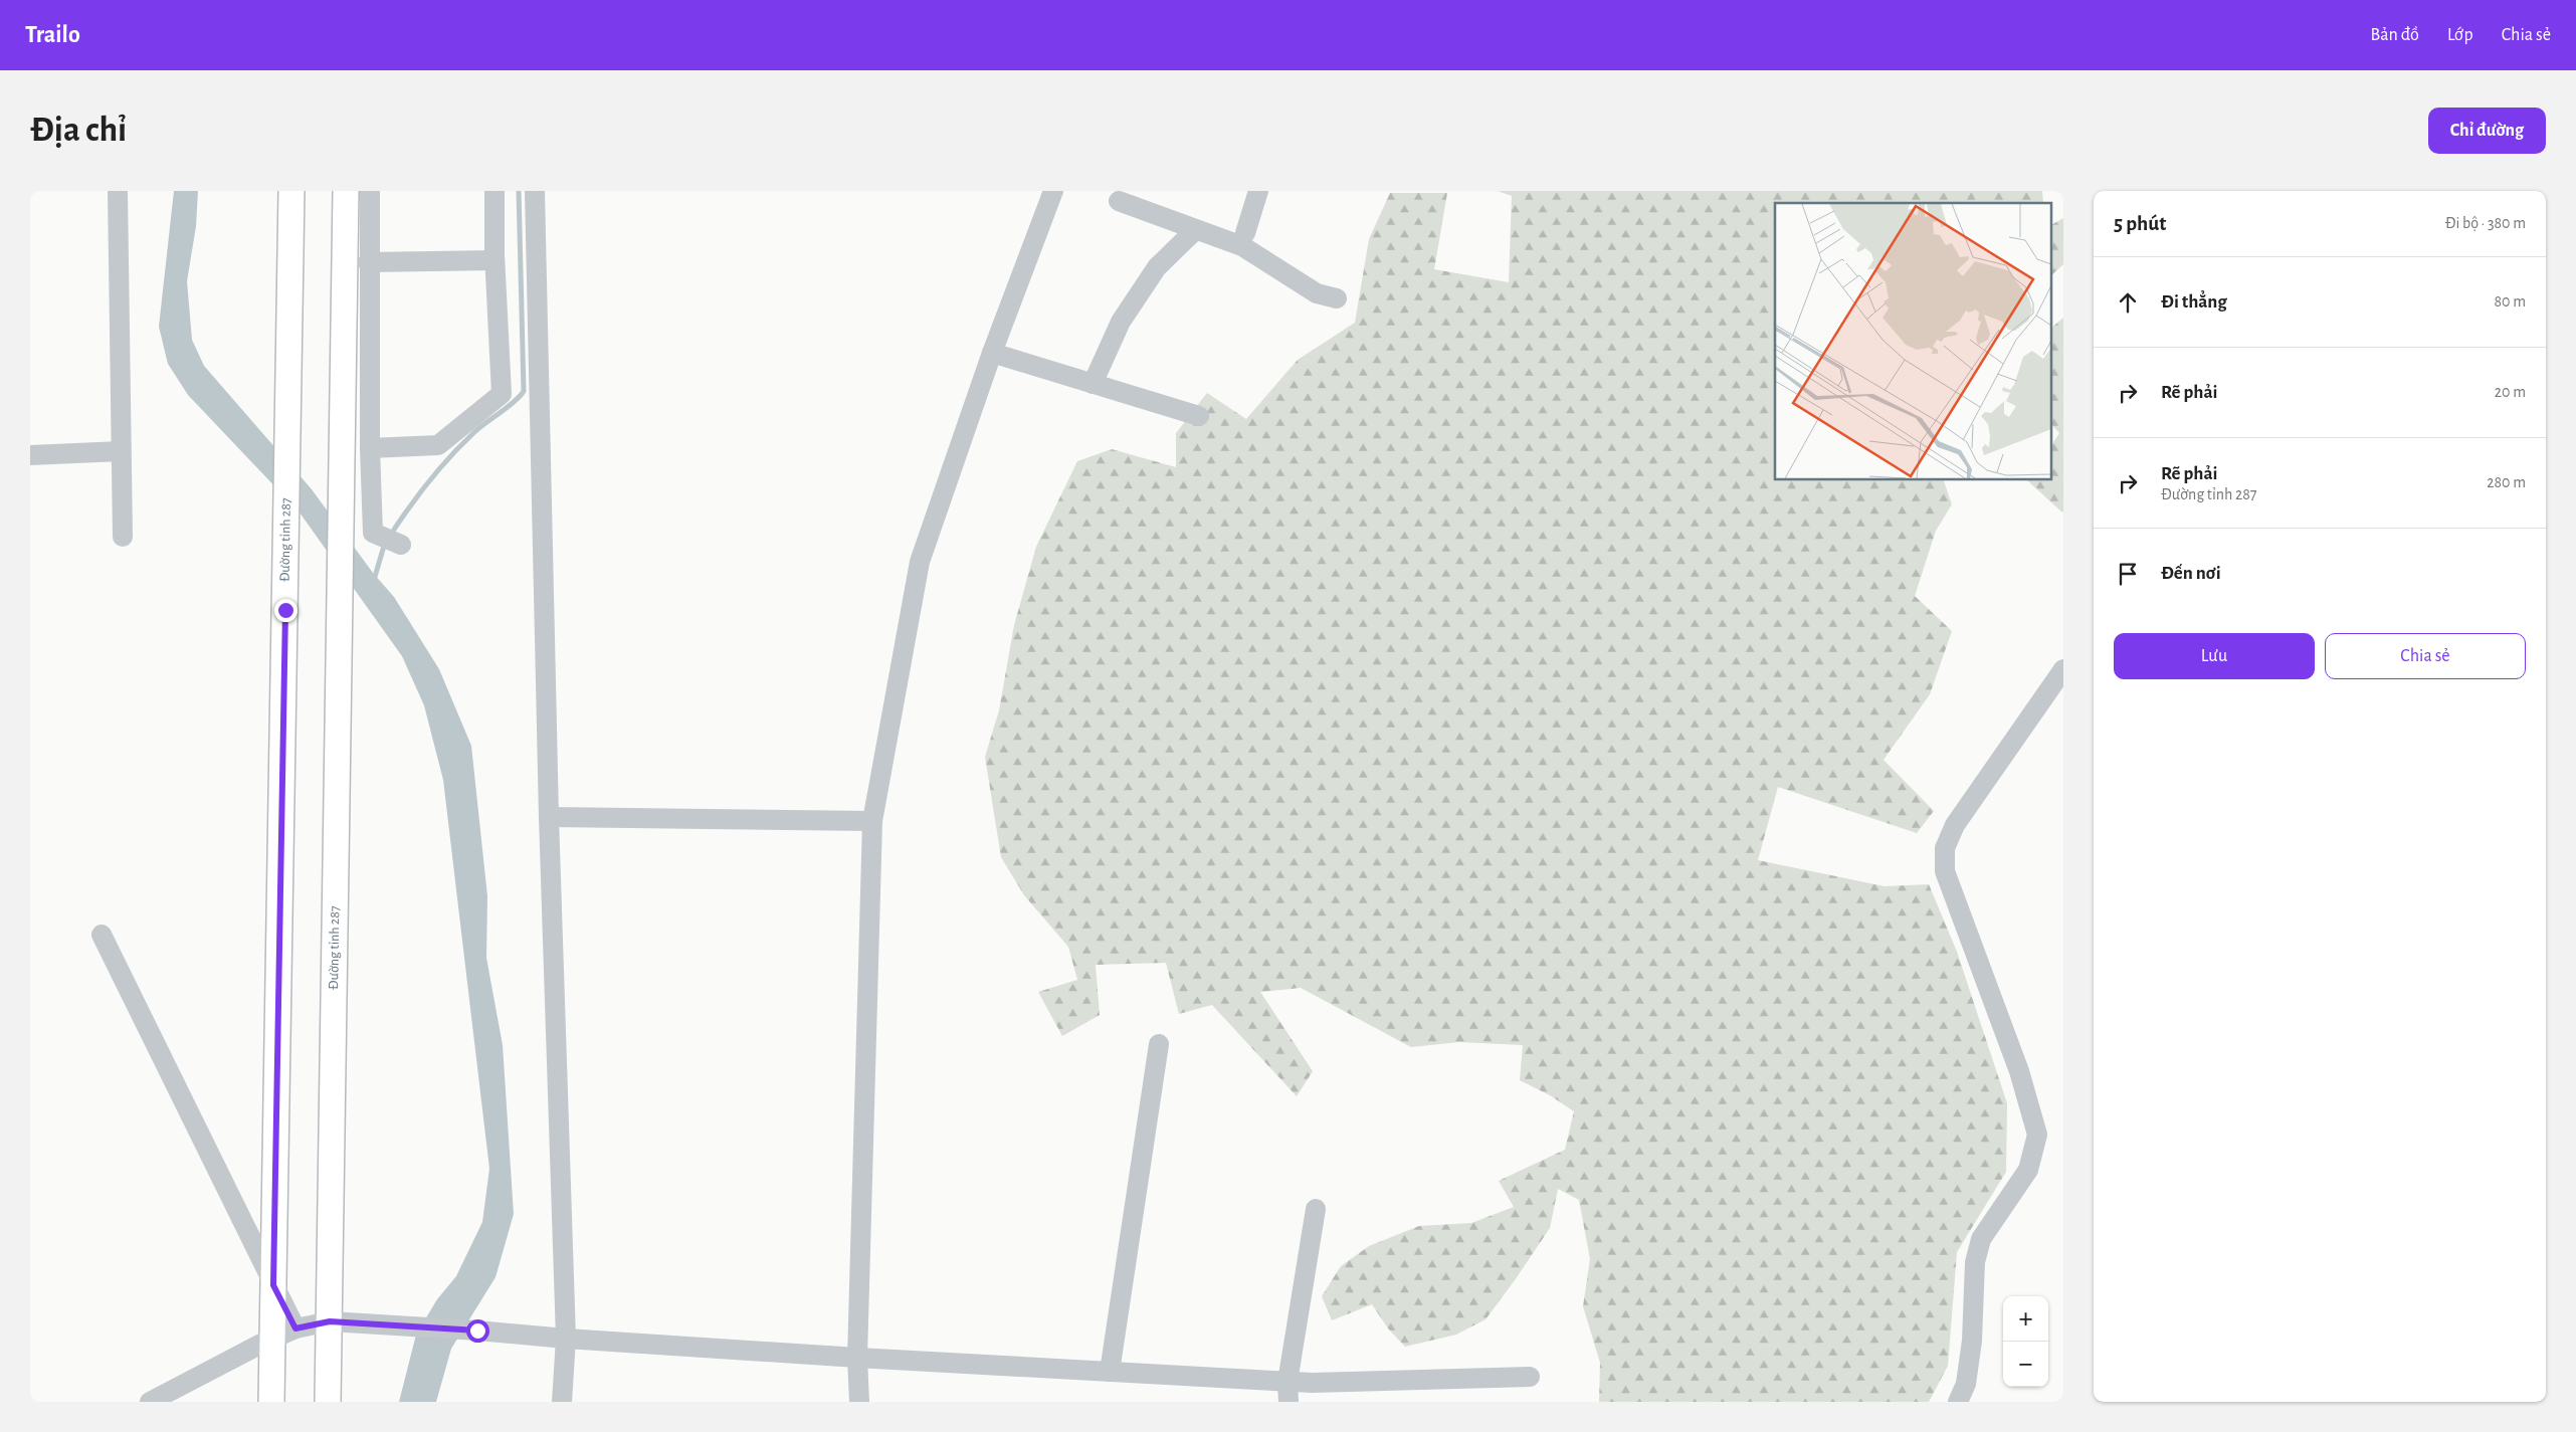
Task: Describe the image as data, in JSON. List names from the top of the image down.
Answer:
{
  "streets": {
    "main road": ["Đường tỉnh 287"]
  },
  "page": {
    "header": "Trailo",
    "nav": ["Bản đồ", "Lớp", "Chia sẻ"],
    "buttons": [
      "Chỉ đường",
      ["Lưu", "Chia sẻ"]
    ],
    "title": "Địa chỉ",
    "heading": ["5 phút", "Đi bộ · 380 m"],
    "list": [
      ["Đi thẳng", "80 m"],
      ["Rẽ phải", "20 m"],
      ["Rẽ phải", "Đường tỉnh 287", "280 m"],
      "Đến nơi"
    ],
    "map_buttons": ["+", "−"]
  }
}
